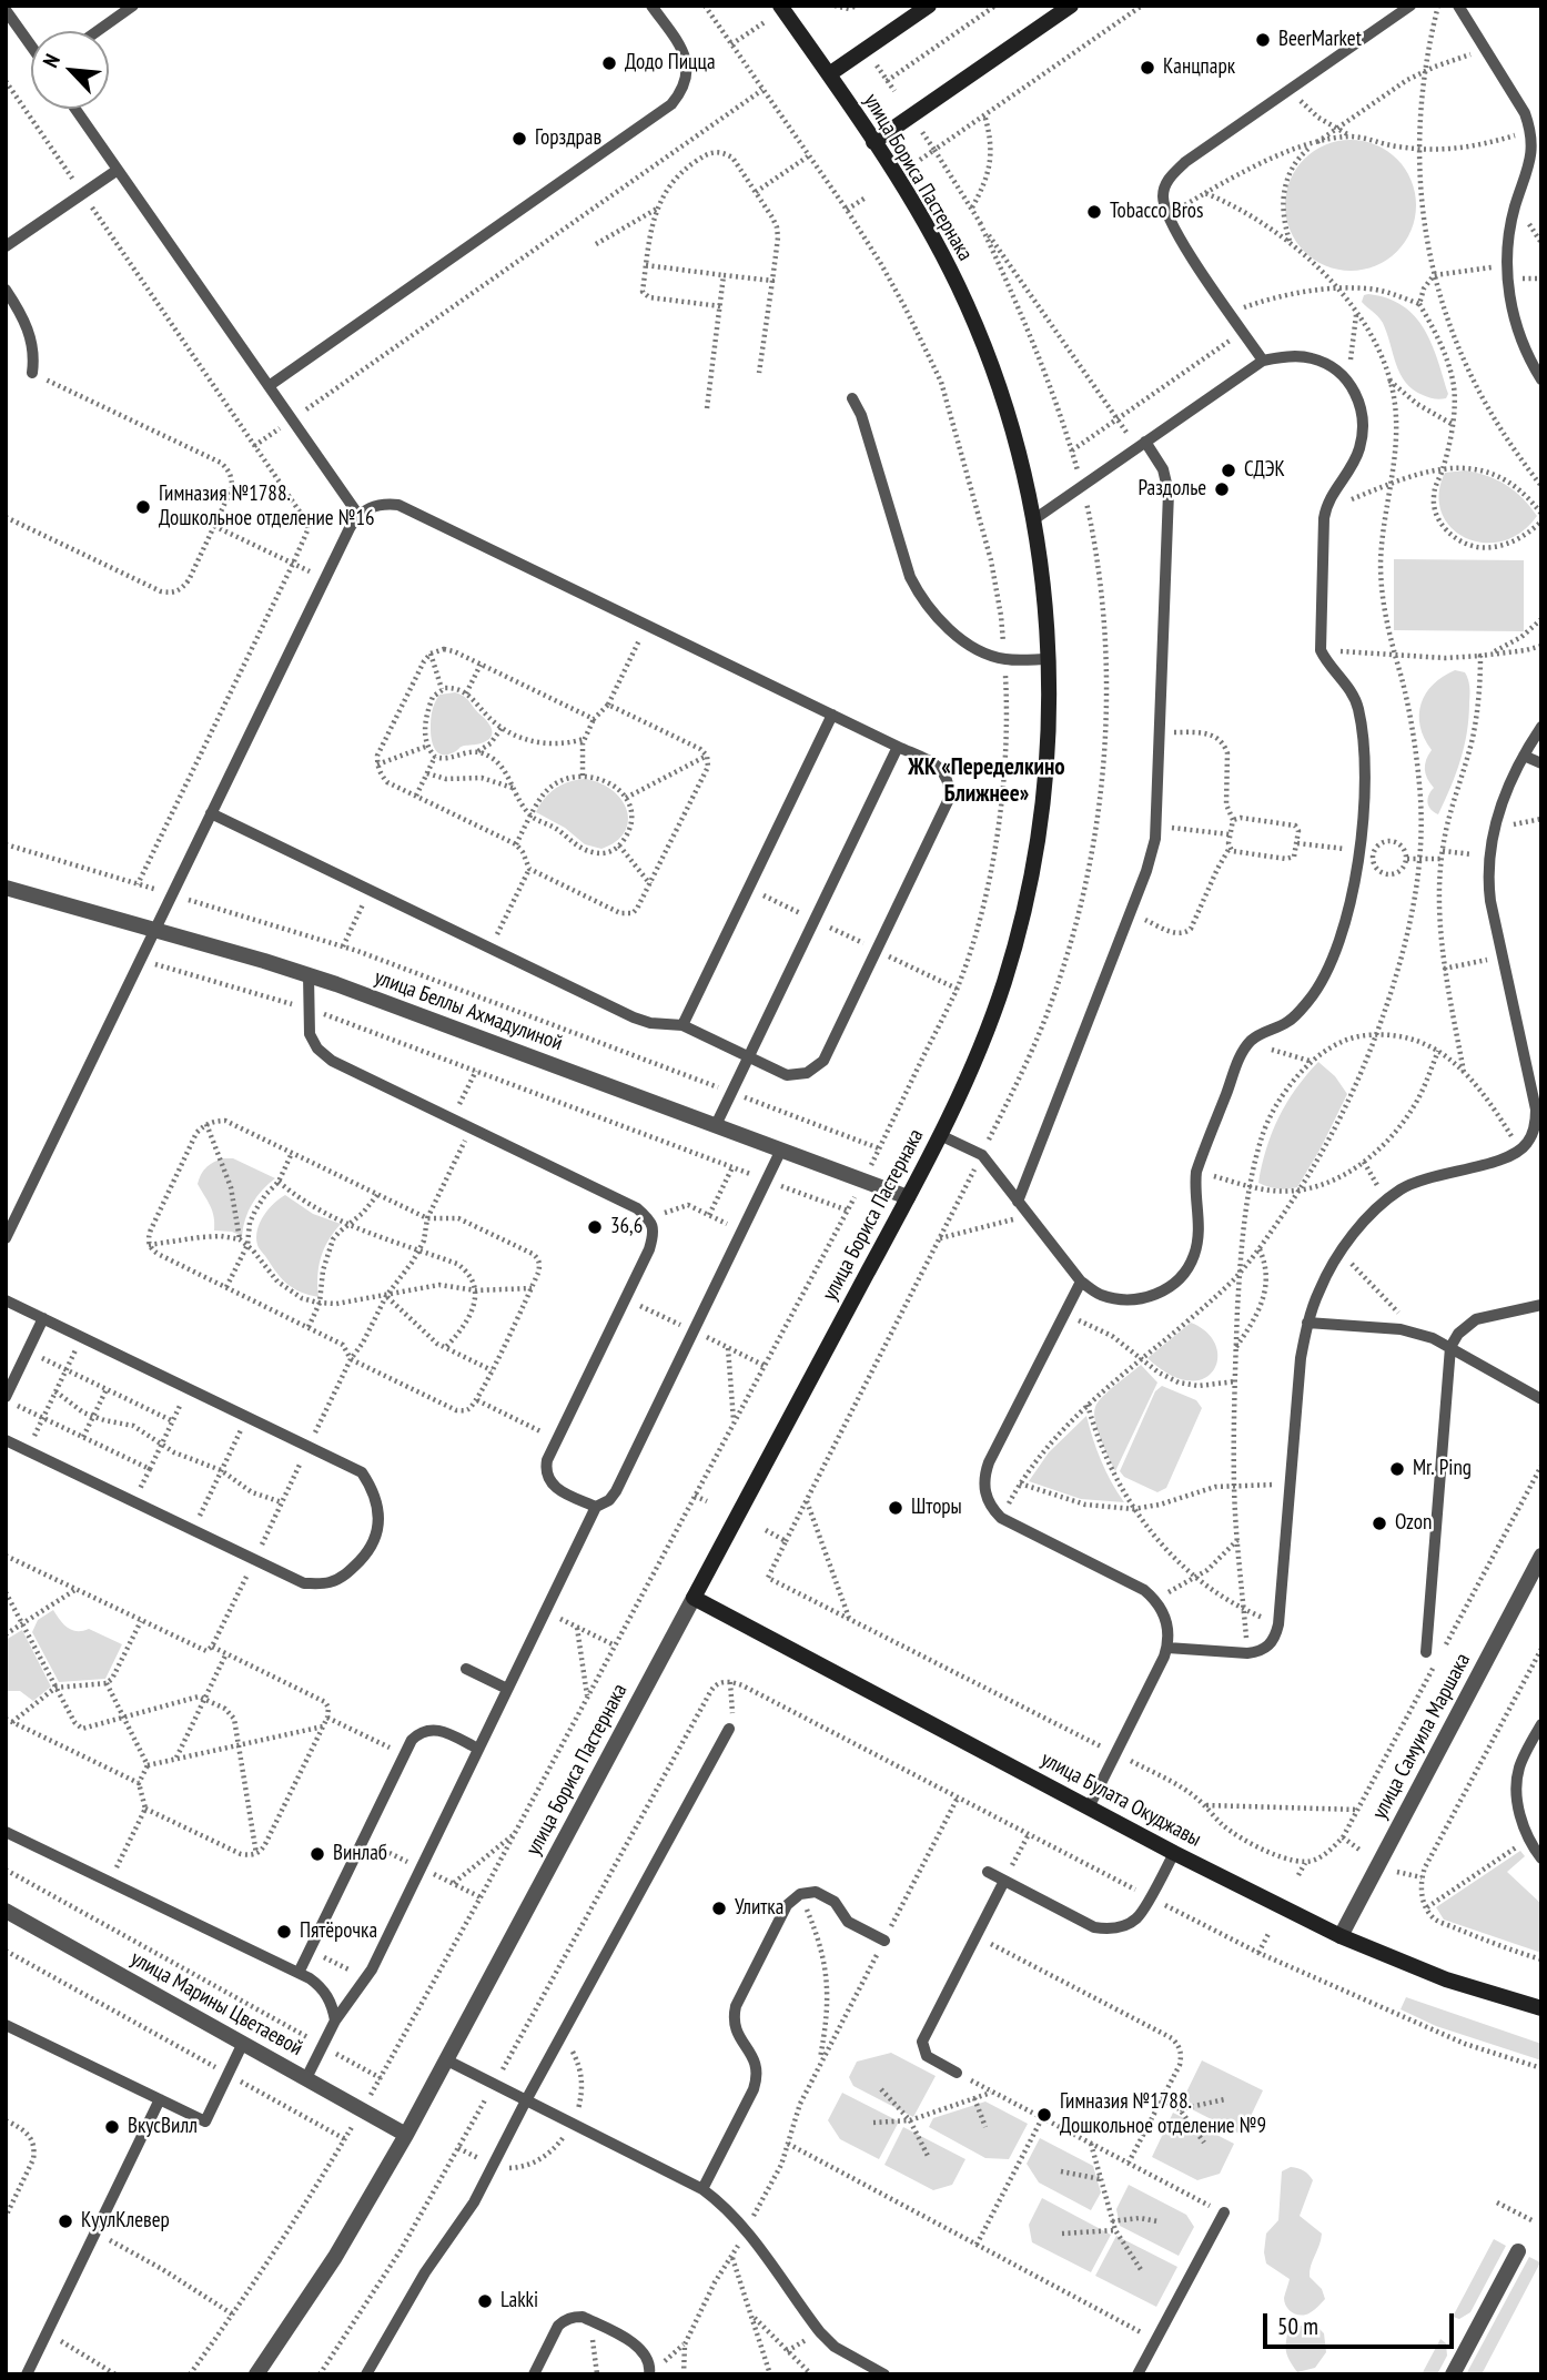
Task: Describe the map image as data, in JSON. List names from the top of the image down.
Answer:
{
  "streets": {
    "street": [
      "улица Бориса Пастернака",
      "улица Беллы Ахмадулиной",
      "улица Самуила Маршака",
      "улица Булата Окуджавы",
      "улица Марины Цветаевой"
    ]
  },
  "crossings": [
    ["улица Бориса Пастернака", "улица Беллы Ахмадулиной"],
    ["улица Бориса Пастернака", "улица Булата Окуджавы"],
    ["улица Бориса Пастернака", "улица Марины Цветаевой"],
    ["улица Самуила Маршака", "улица Булата Окуджавы"]
  ],
  "districts": ["ЖК «Переделкино Ближнее»"],
  "places": [
    "BeerMarket",
    "Додо Пицца",
    "Канцпарк",
    "Горздрав",
    "Tobacco Bros",
    "СДЭК",
    "Раздолье",
    "Гимназия №1788. Дошкольное отделение №16",
    "36,6",
    "Mr. Ping",
    "Шторы",
    "Ozon",
    "Винлаб",
    "Улитка",
    "Пятёрочка",
    "Гимназия №1788. Дошкольное отделение №9",
    "ВкусВилл",
    "КуулКлевер",
    "Lakki"
  ],
  "scale_bar": "50 m",
  "north": "top left"
}
